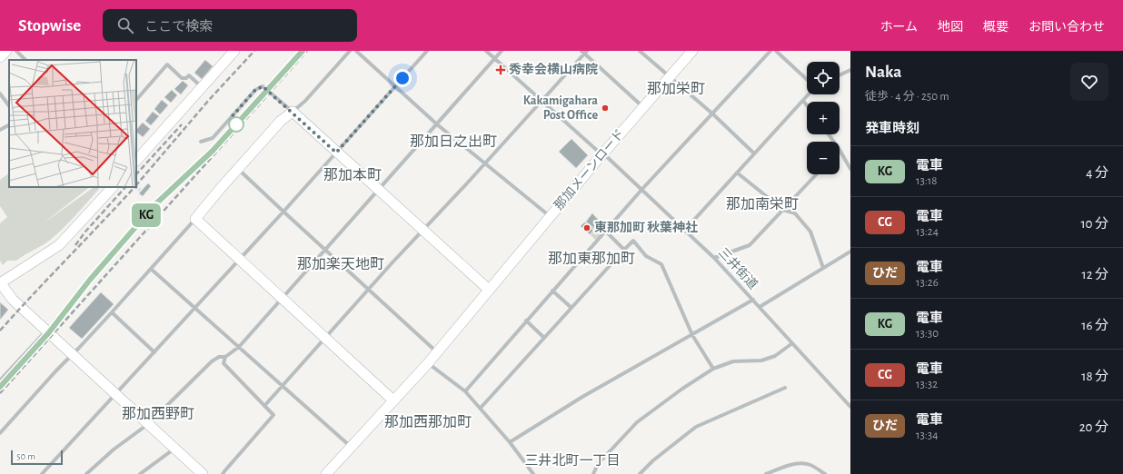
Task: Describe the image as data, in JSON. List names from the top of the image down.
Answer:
{
  "streets": {
    "street": ["那加メーンロード", "三井街道"]
  },
  "crossings": [
    ["那加メーンロード", "三井街道"]
  ],
  "districts": [
    "那加栄町",
    "那加日之出町",
    "那加本町",
    "那加南栄町",
    "那加東那加町",
    "那加楽天地町",
    "那加西野町",
    "那加西那加町",
    "三井北町一丁目"
  ],
  "places": {
    "health": ["秀幸会横山病院"],
    "other": ["Kakamigahara Post Office", "東那加町 秋葉神社"]
  },
  "scale_bar": "50 m",
  "page": {
    "header": "Stopwise",
    "search": "ここで検索",
    "nav": [
      "ホーム",
      "地図",
      "概要",
      "お問い合わせ"
    ],
    "on_map": "KG",
    "heading": [
      ["Naka", "徒歩 · 4 分 · 250 m"],
      "発車時刻"
    ],
    "map_buttons": ["+", "−"],
    "list": [
      {
        "mark": "KG",
        "name": "電車",
        "note": "13:18",
        "value": "4 分"
      },
      {
        "mark": "CG",
        "name": "電車",
        "note": "13:24",
        "value": "10 分"
      },
      {
        "mark": "ひだ",
        "name": "電車",
        "note": "13:26",
        "value": "12 分"
      },
      {
        "mark": "KG",
        "name": "電車",
        "note": "13:30",
        "value": "16 分"
      },
      {
        "mark": "CG",
        "name": "電車",
        "note": "13:32",
        "value": "18 分"
      },
      {
        "mark": "ひだ",
        "name": "電車",
        "note": "13:34",
        "value": "20 分"
      }
    ],
    "scale": "50 m"
  }
}
